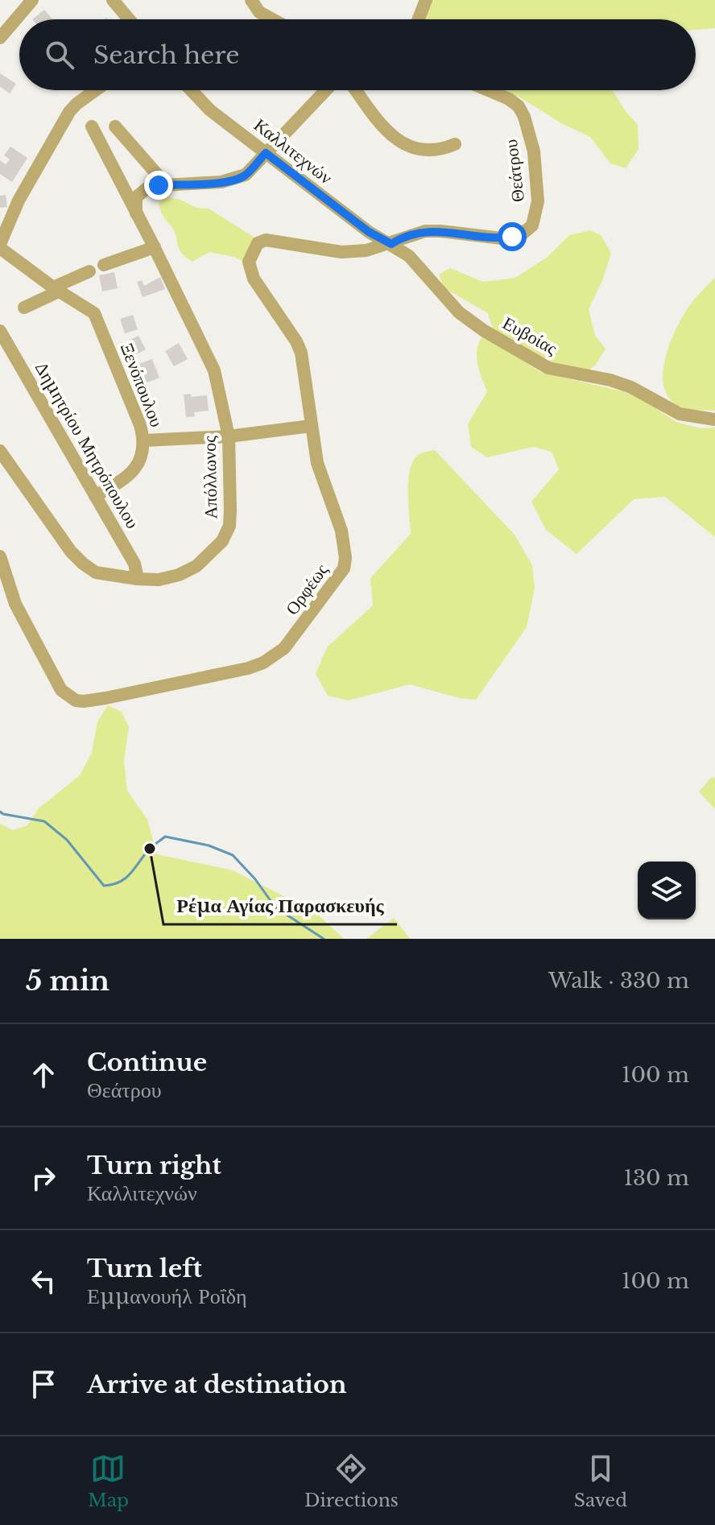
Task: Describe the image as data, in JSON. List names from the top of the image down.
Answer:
{
  "streets": {
    "street": [
      "Καλλιτεχνών",
      "Θεάτρου",
      "Ευβοίας",
      "Ξενόπουλου",
      "Δημητρίου Μητρόπουλου",
      "Απόλλωνος",
      "Ορφέως"
    ]
  },
  "crossings": [
    ["Καλλιτεχνών", "Θεάτρου"],
    ["Καλλιτεχνών", "Ευβοίας"],
    ["Καλλιτεχνών", "Ορφέως"],
    ["Θεάτρου", "Ευβοίας"],
    ["Θεάτρου", "Ορφέως"],
    ["Ευβοίας", "Ορφέως"],
    ["Ξενόπουλου", "Δημητρίου Μητρόπουλου"],
    ["Δημητρίου Μητρόπουλου", "Απόλλωνος"]
  ],
  "places": ["Ρέμα Αγίας Παρασκευής"],
  "page": {
    "search": "Search here",
    "heading": ["5 min", "Walk · 330 m"],
    "list": [
      ["Continue", "Θεάτρου", "100 m"],
      ["Turn right", "Καλλιτεχνών", "130 m"],
      ["Turn left", "Εμμανουήλ Ροΐδη", "100 m"],
      "Arrive at destination"
    ],
    "nav": ["Map", "Directions", "Saved"]
  }
}
